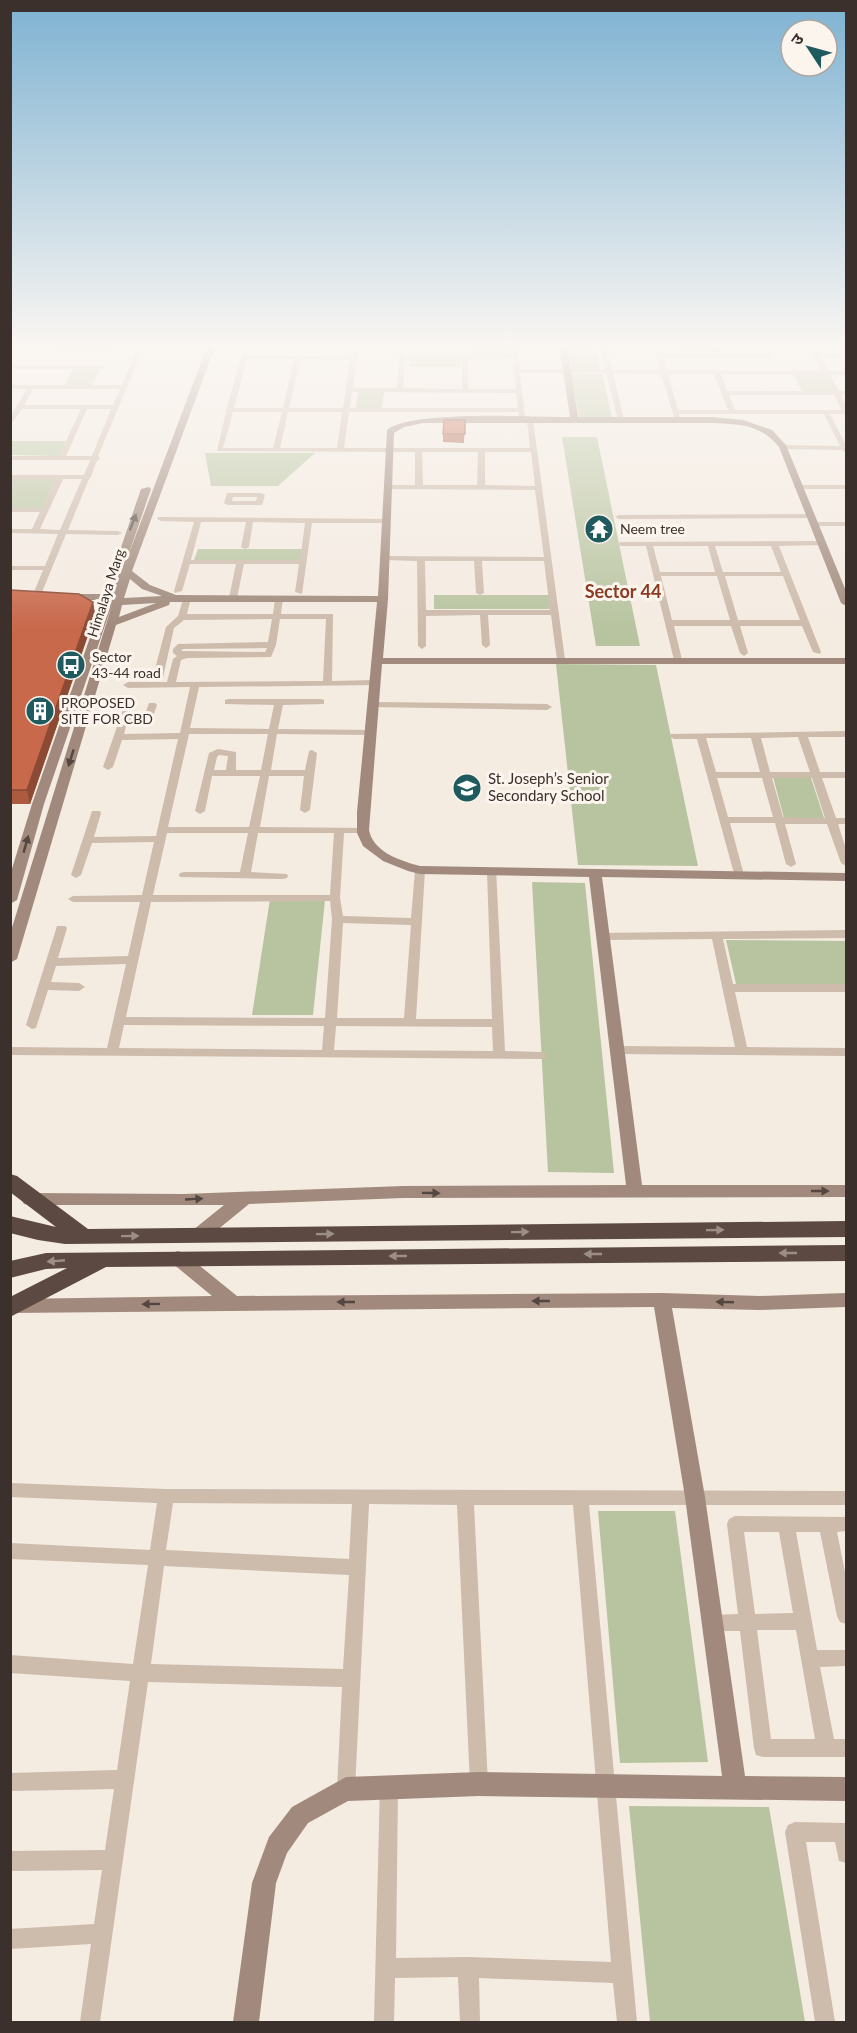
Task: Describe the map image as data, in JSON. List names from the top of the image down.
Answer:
{
  "streets": {
    "street": ["Himalaya Marg"]
  },
  "districts": ["Sector 44"],
  "places": {
    "temple": ["Neem tree"],
    "bus stop": ["Sector 43-44 road"],
    "building": ["PROPOSED SITE FOR CBD"],
    "school or university": ["St. Joseph’s Senior Secondary School"]
  },
  "north": "top left"
}
